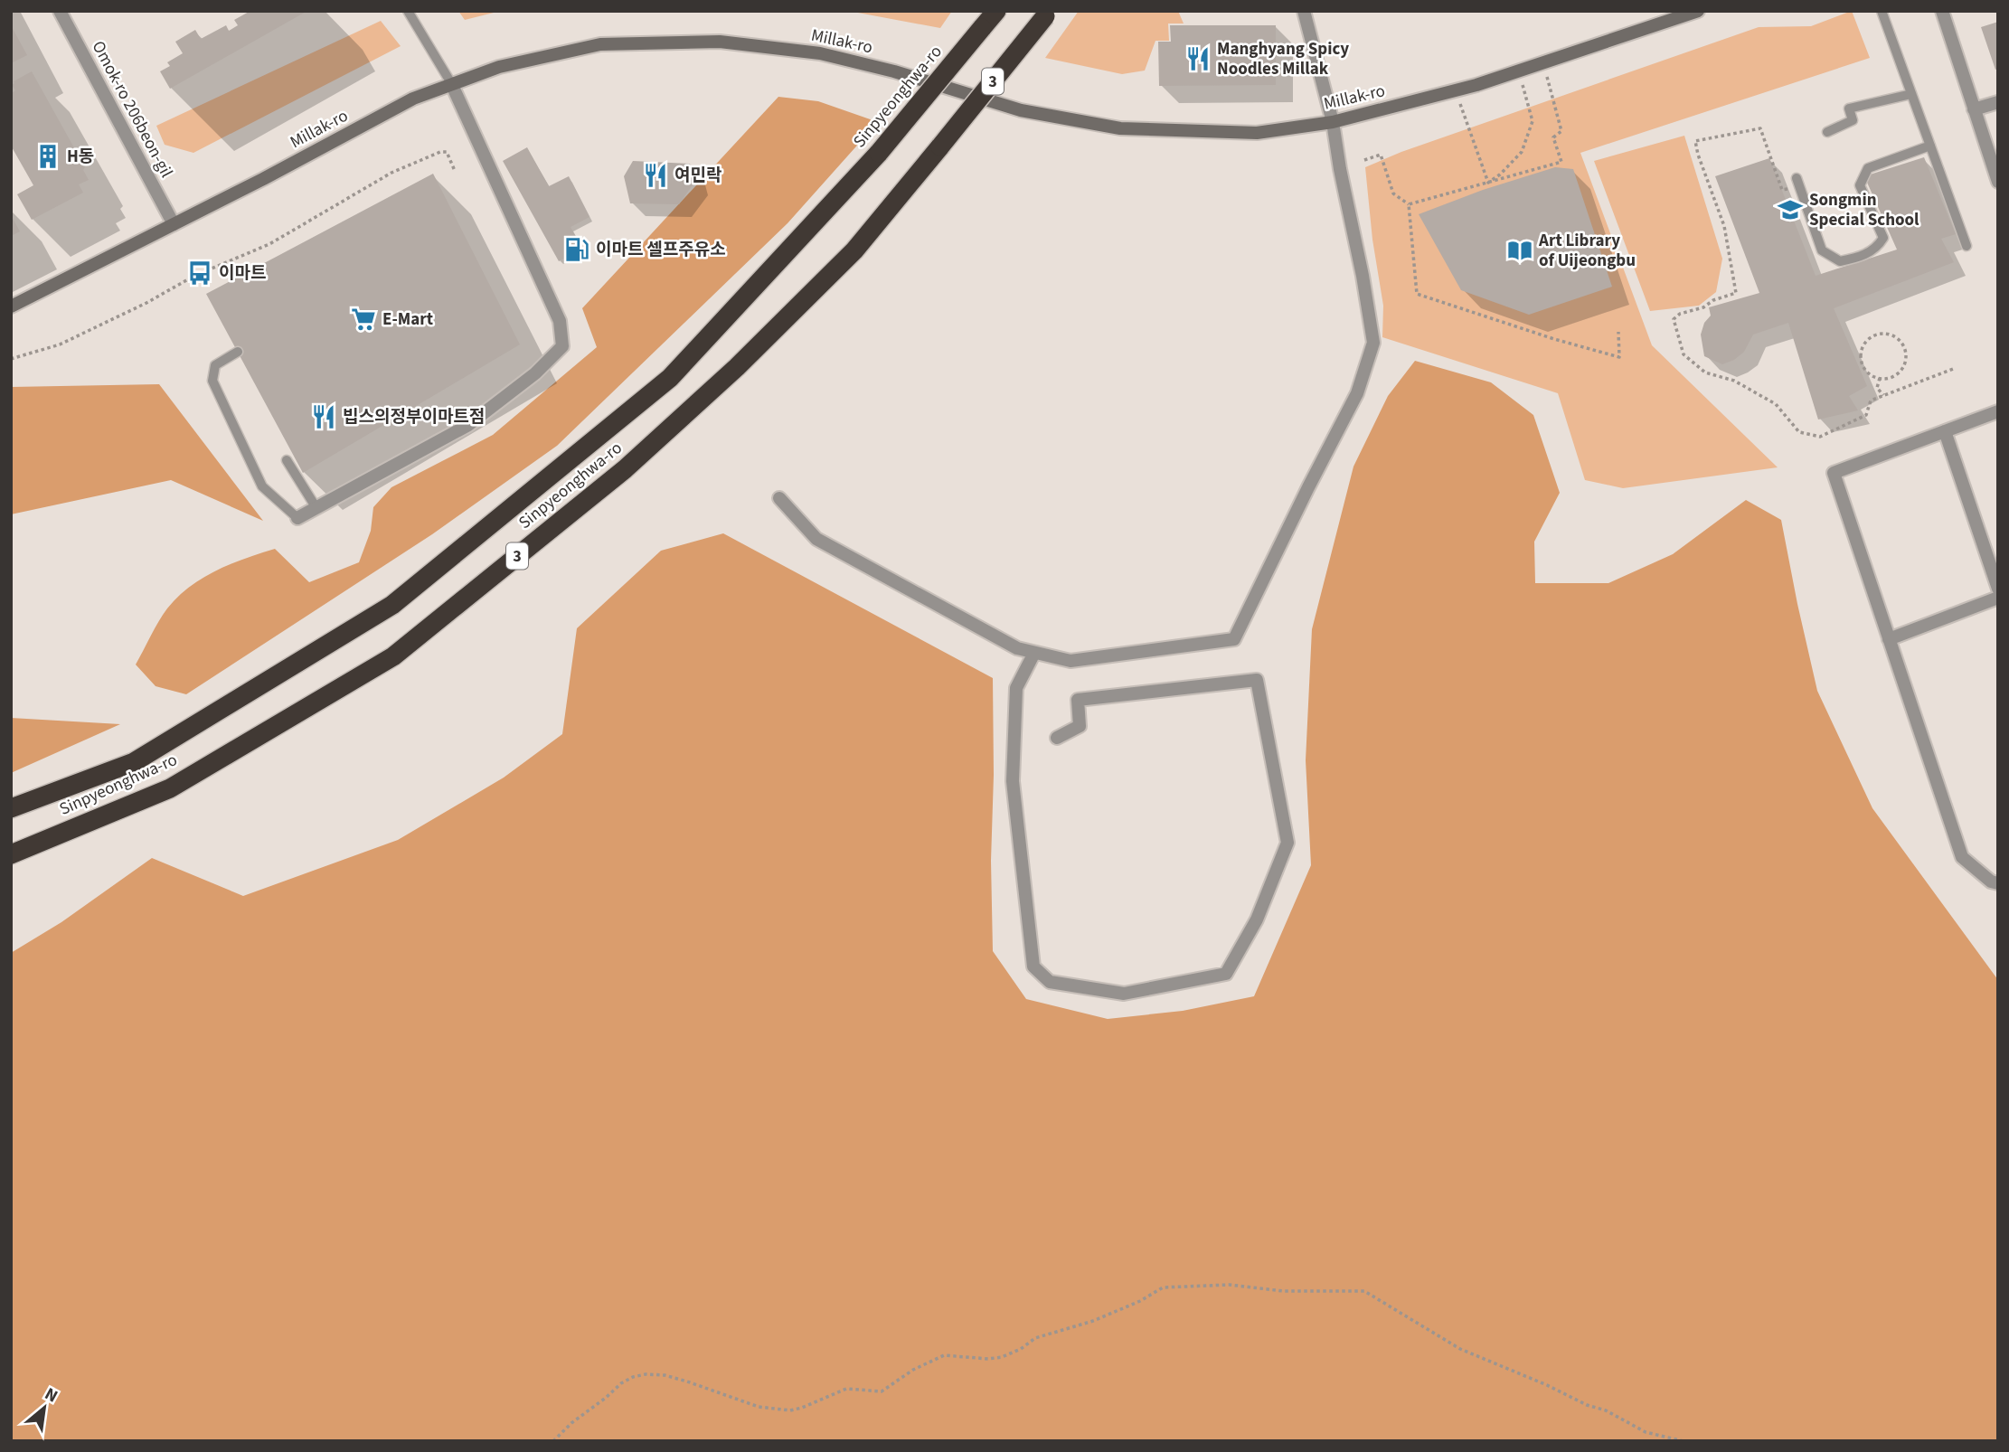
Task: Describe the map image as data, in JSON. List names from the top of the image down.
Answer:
{
  "streets": {
    "highway": ["3", "Sinpyeonghwa-ro"],
    "main road": ["Millak-ro"],
    "street": ["Omok-ro 206beon-gil"]
  },
  "crossings": [
    ["Millak-ro", "Omok-ro 206beon-gil"]
  ],
  "places": {
    "restaurant": ["Manghyang Spicy Noodles Millak", "여민락", "빕스의정부이마트점"],
    "building": ["H동"],
    "school or university": ["Songmin Special School"],
    "fuel station": ["이마트 셀프주유소"],
    "library": ["Art Library of Uijeongbu"],
    "bus stop": ["이마트"],
    "supermarket": ["E-Mart"]
  },
  "north": "top right"
}
